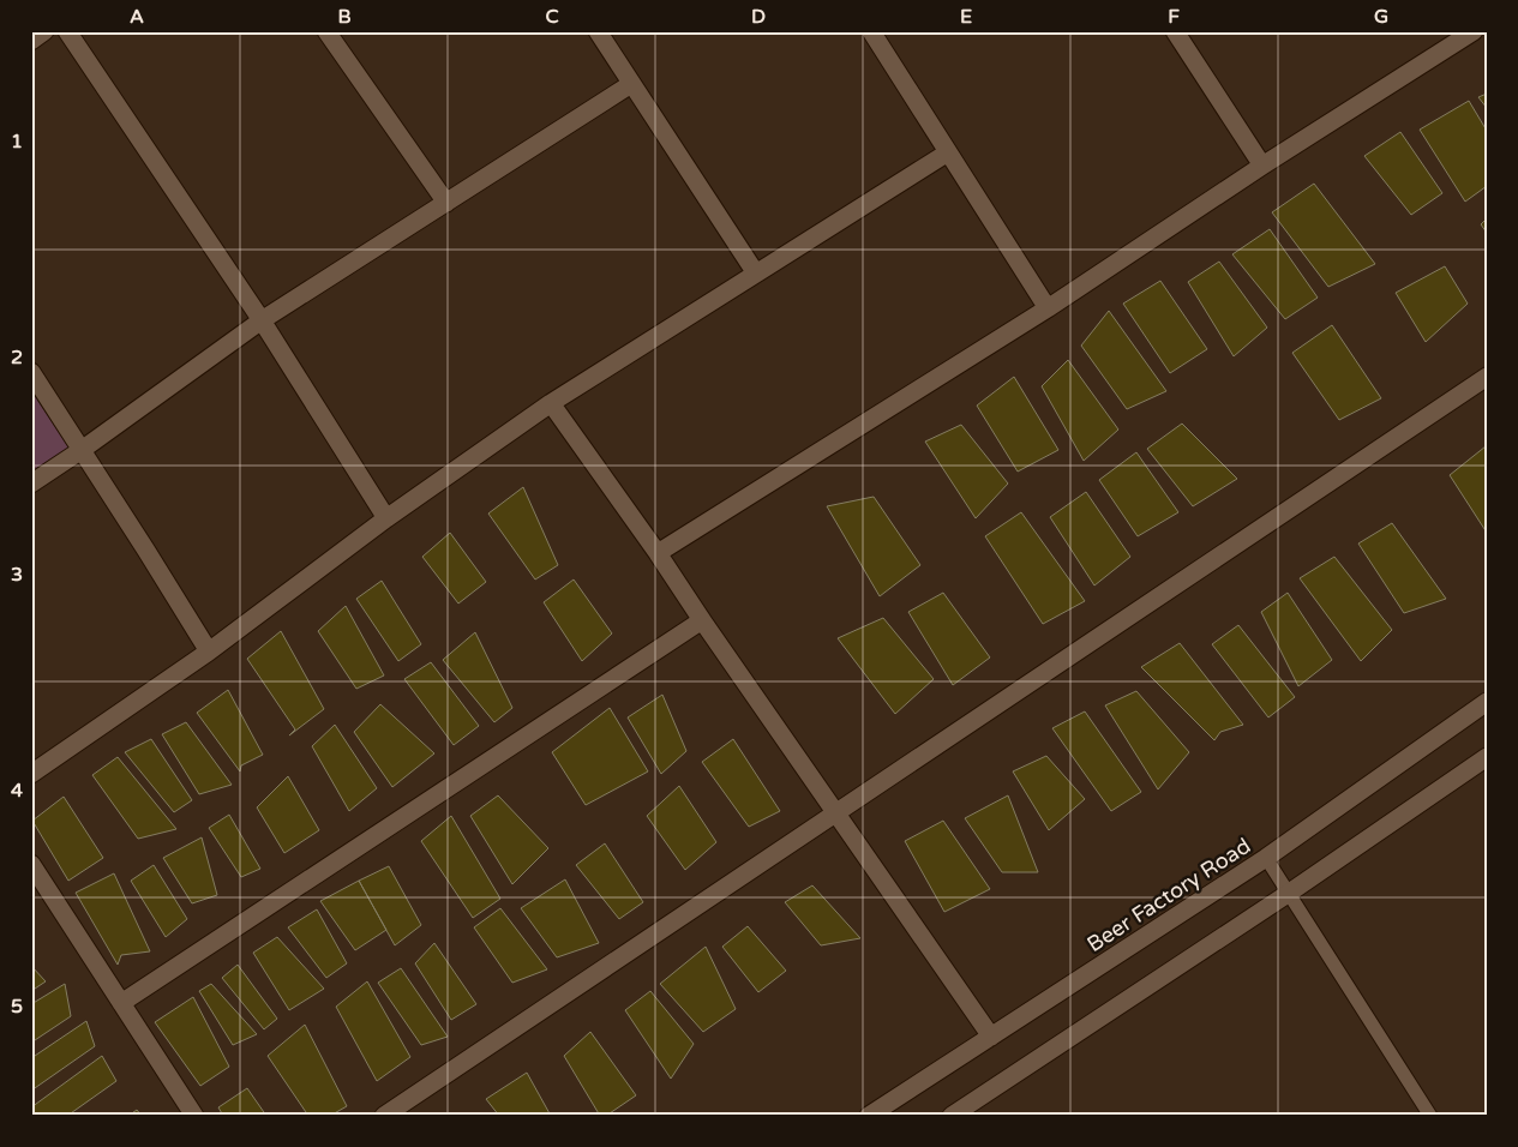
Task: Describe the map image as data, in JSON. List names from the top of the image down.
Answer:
{
  "streets": {
    "street": ["Beer Factory Road"]
  },
  "grid": {
    "columns": [
      "A",
      "B",
      "C",
      "D",
      "E",
      "F",
      "G"
    ],
    "rows": [
      "1",
      "2",
      "3",
      "4",
      "5"
    ]
  }
}
